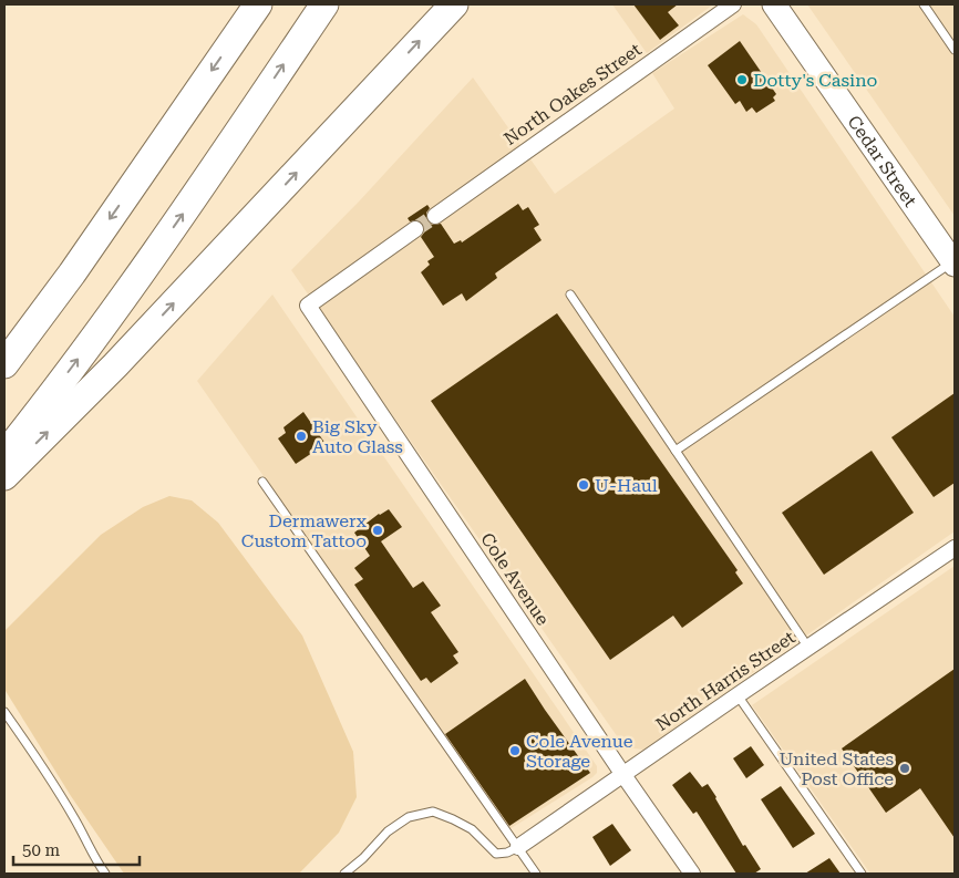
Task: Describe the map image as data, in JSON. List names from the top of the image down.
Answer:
{
  "streets": {
    "main road": ["Cedar Street"],
    "street": ["North Oakes Street", "Cole Avenue", "North Harris Street"]
  },
  "crossings": [
    ["Cole Avenue", "North Harris Street"]
  ],
  "places": [
    "Dotty's Casino",
    "Big Sky Auto Glass",
    "U-Haul",
    "Dermawerx Custom Tattoo",
    "Cole Avenue Storage",
    "United States Post Office"
  ],
  "scale_bar": "50 m"
}
